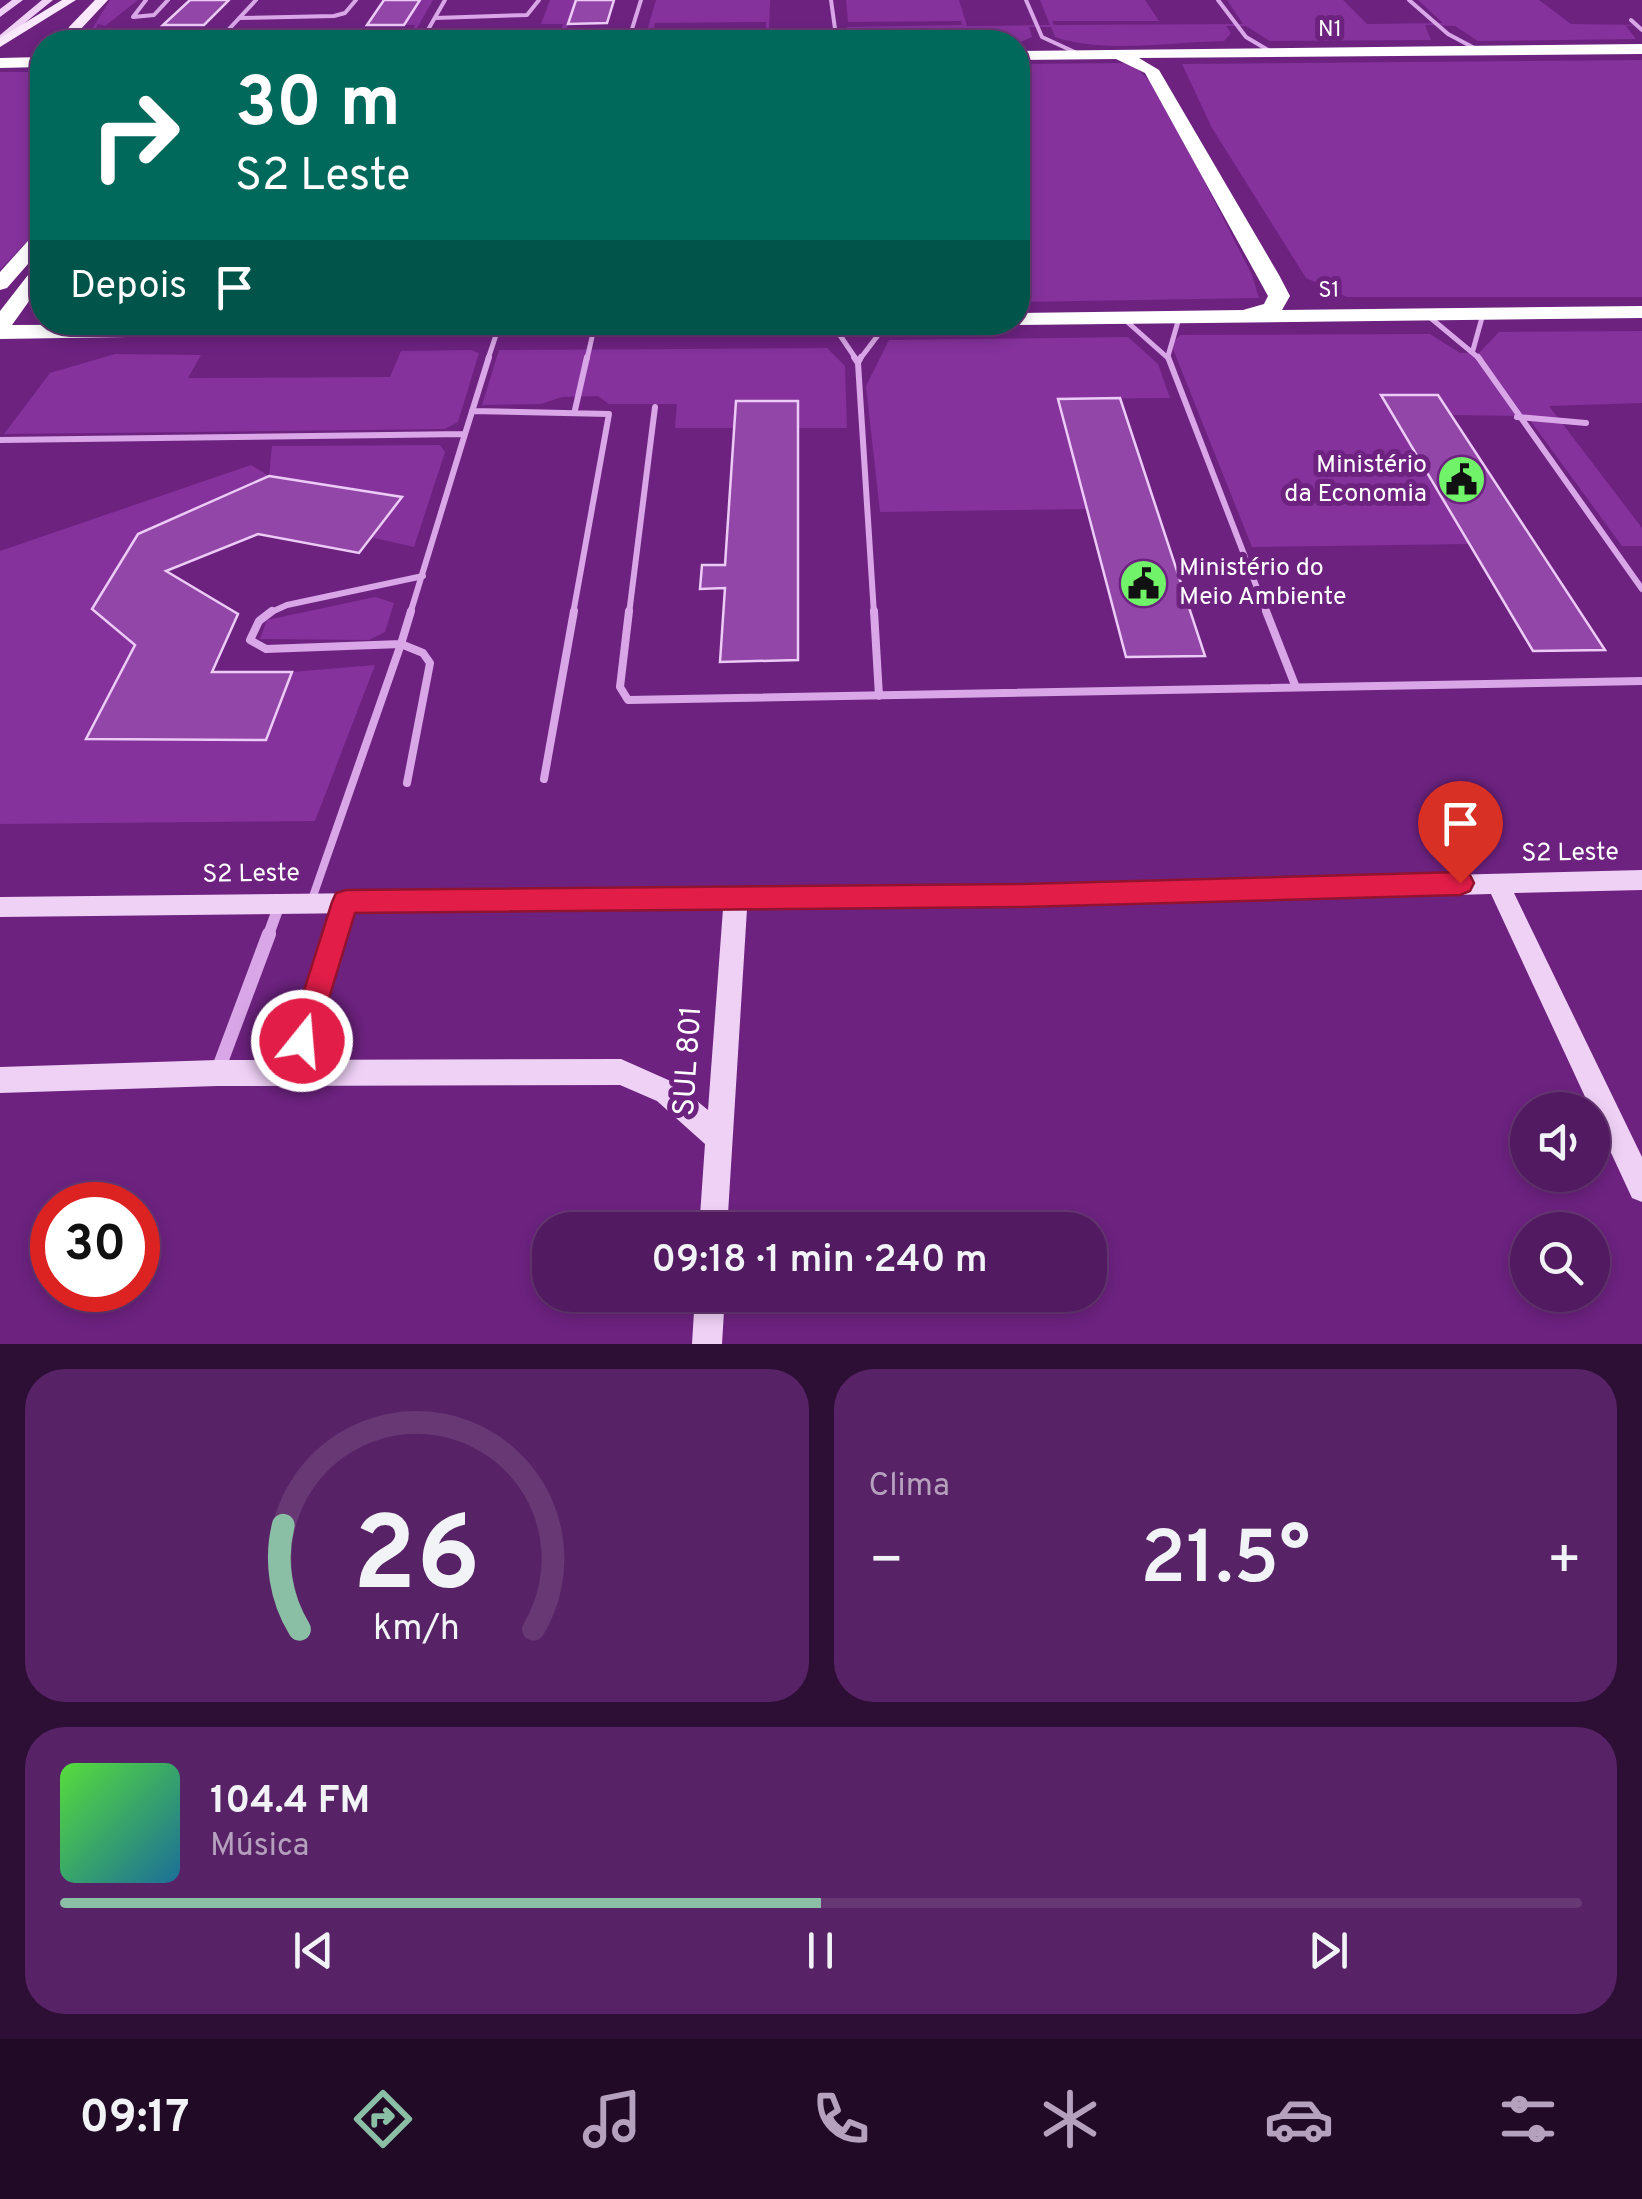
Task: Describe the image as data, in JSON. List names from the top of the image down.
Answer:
{
  "streets": {
    "highway": ["N1", "S1"],
    "main road": ["S2 Leste", "SUL 801"]
  },
  "crossings": [
    ["S2 Leste", "SUL 801"]
  ],
  "places": {
    "public building": ["Ministério da Economia", "Ministério do Meio Ambiente"]
  },
  "page": {
    "turn": ["30 m", "S2 Leste"],
    "then": "Depois",
    "limit": "30",
    "trip": "09:18 · 1 min · 240 m",
    "tile": "Clima",
    "heat": ["−", "21.5°", "+"],
    "song": ["104.4 FM", "Música"],
    "tabs": "09:17",
    "gauge": ["26", "km/h"]
  }
}
